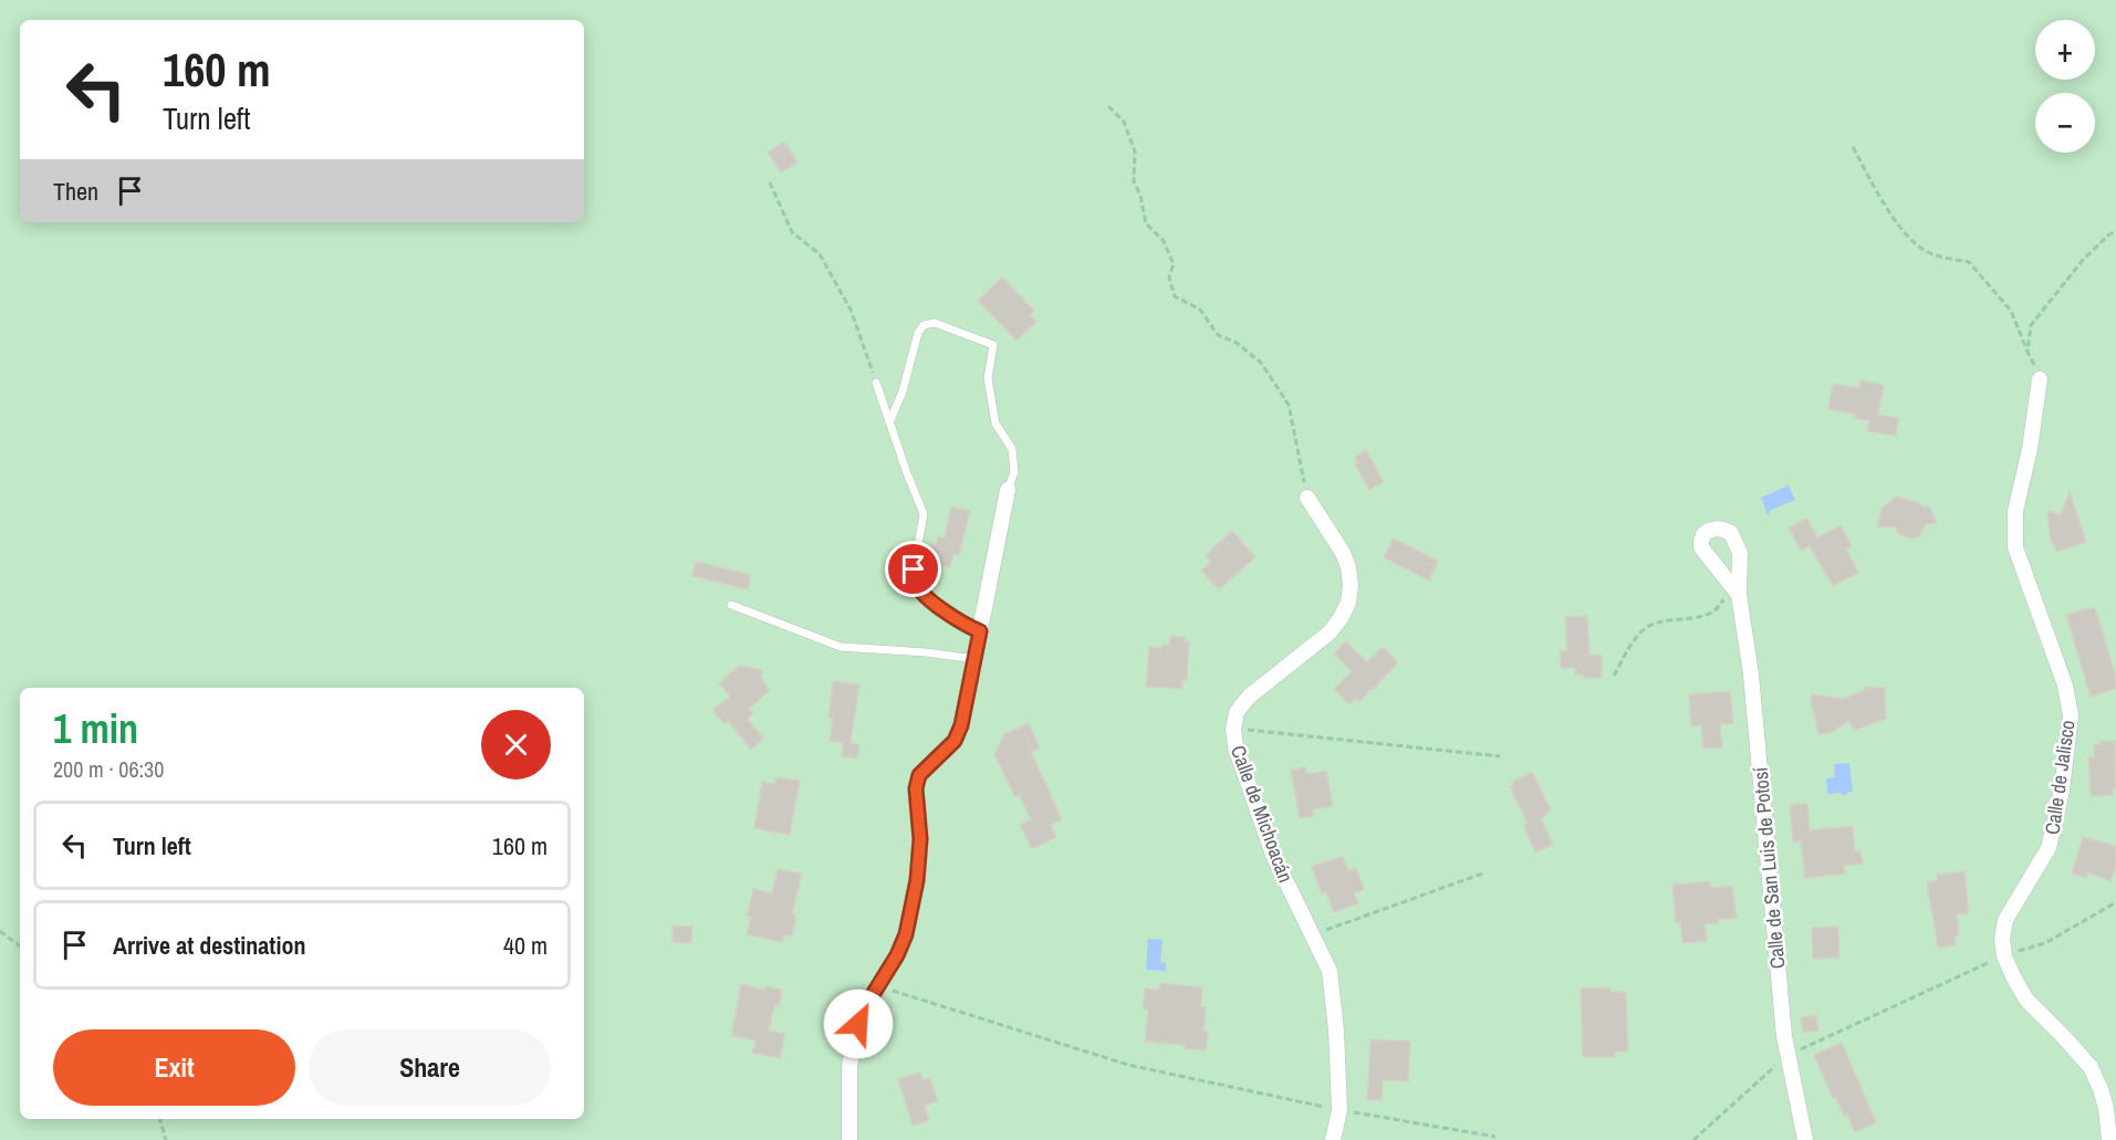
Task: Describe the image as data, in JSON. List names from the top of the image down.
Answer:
{
  "streets": {
    "street": ["Calle de Jalisco", "Calle de Michoacán", "Calle de San Luis de Potosí"]
  },
  "page": {
    "map_buttons": ["+", "−"],
    "turn": ["160 m", "Turn left"],
    "then": "Then",
    "heading": ["1 min", "200 m · 06:30"],
    "list": [
      {
        "name": "Turn left",
        "value": "160 m"
      },
      {
        "name": "Arrive at destination",
        "value": "40 m"
      }
    ],
    "buttons": ["Exit", "Share"]
  }
}
